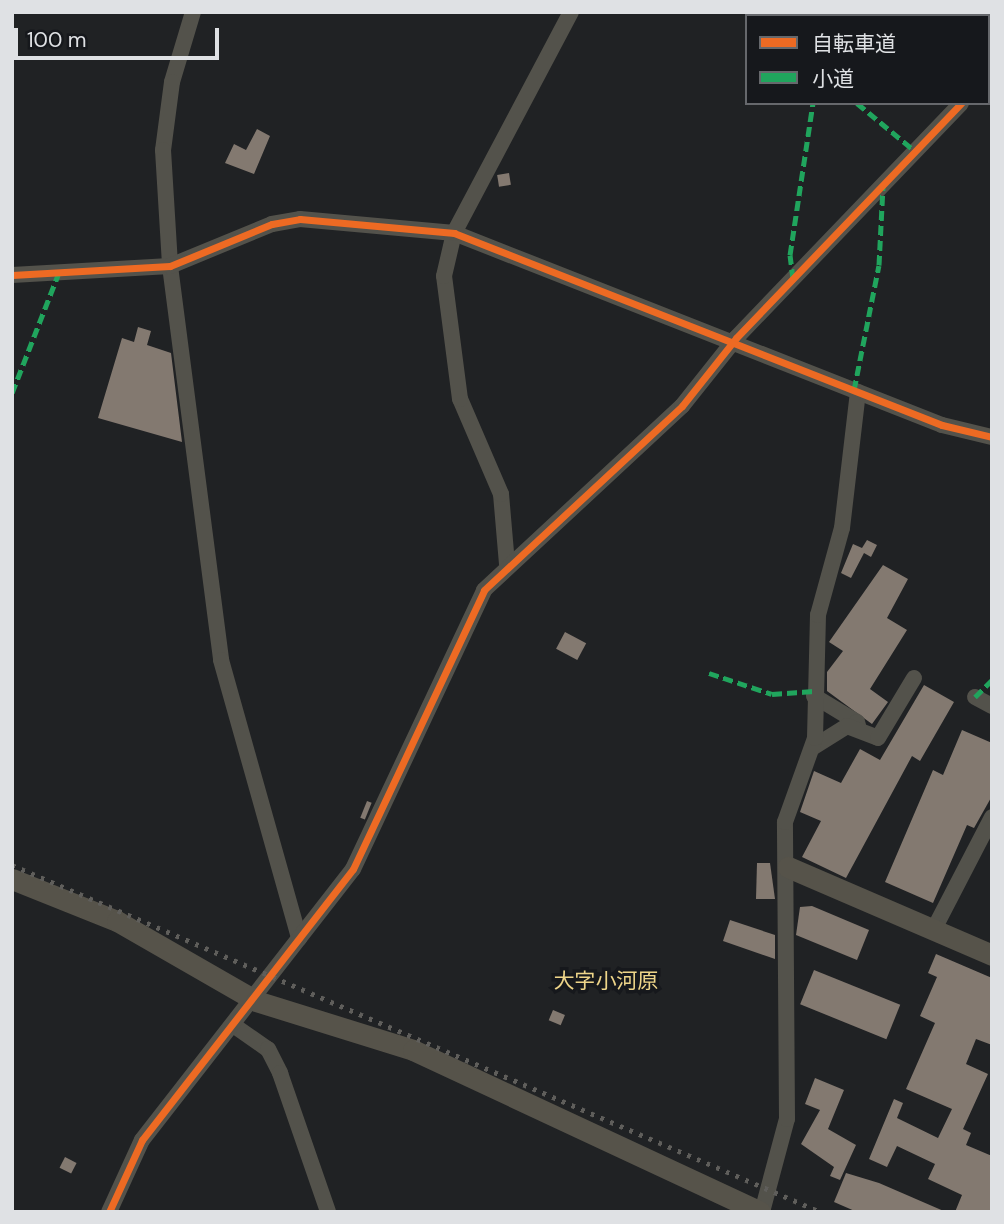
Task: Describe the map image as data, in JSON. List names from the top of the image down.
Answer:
{
  "districts": ["大字小河原"],
  "legend": ["自転車道", "小道"],
  "scale_bar": "100 m"
}
